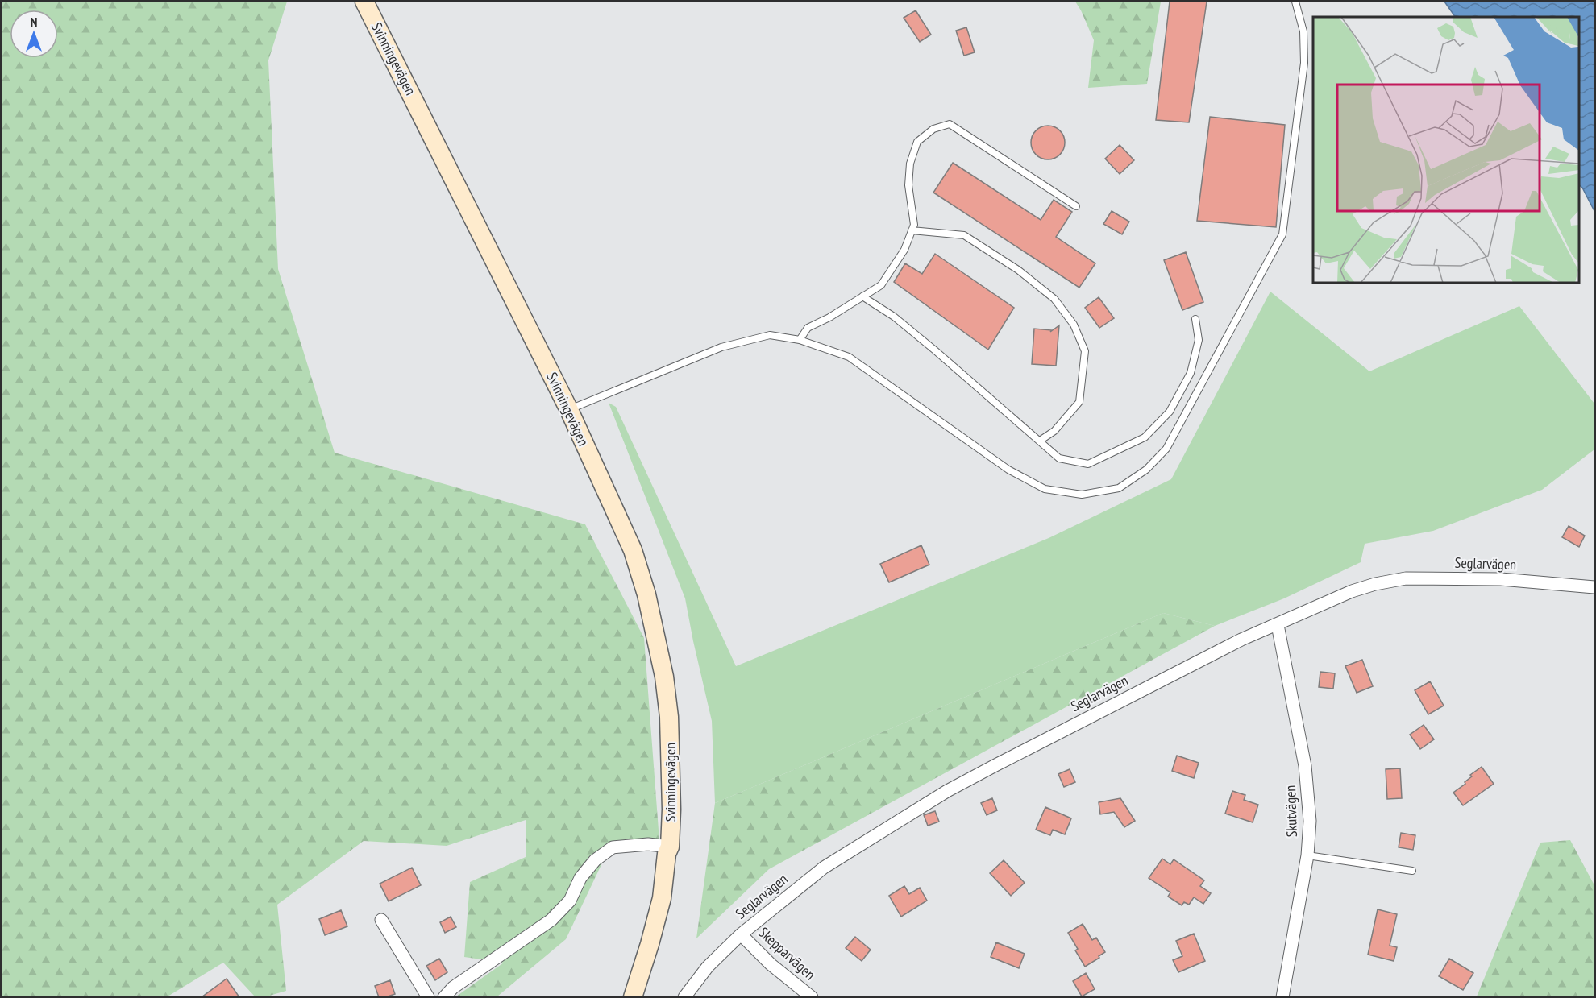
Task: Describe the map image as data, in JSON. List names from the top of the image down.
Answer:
{
  "streets": {
    "main road": ["Svinningevägen"],
    "street": ["Seglarvägen", "Skutvägen", "Skepparvägen"]
  },
  "crossings": [
    ["Seglarvägen", "Skutvägen"],
    ["Seglarvägen", "Skepparvägen"]
  ],
  "north": "top"
}
